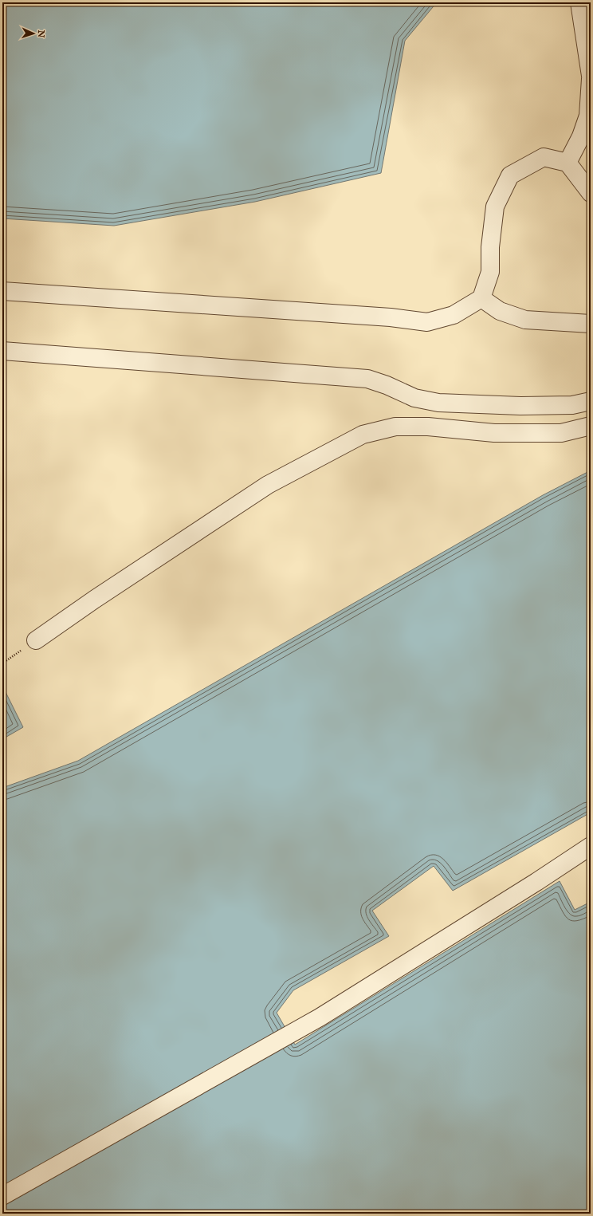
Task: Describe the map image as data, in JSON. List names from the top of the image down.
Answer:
{
  "north": "right"
}
